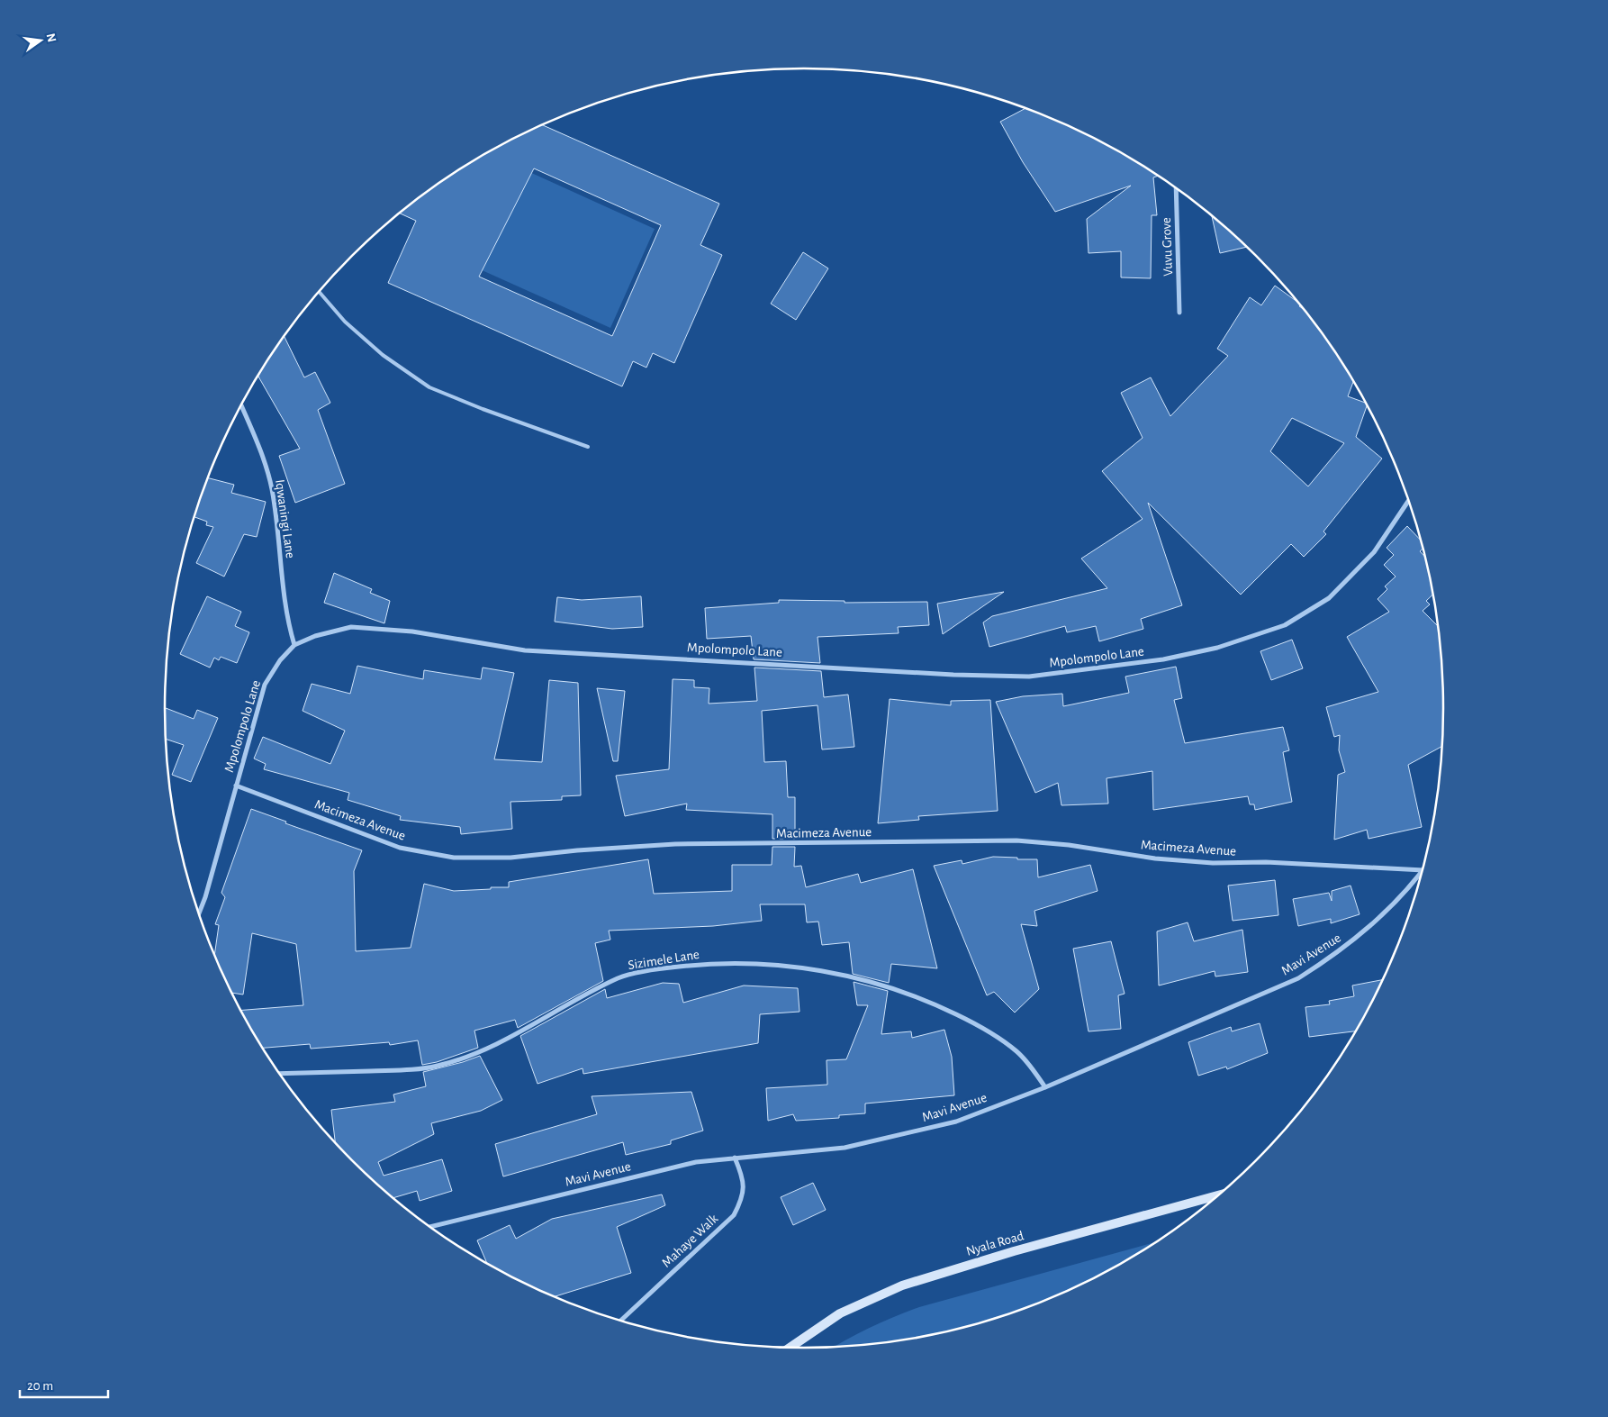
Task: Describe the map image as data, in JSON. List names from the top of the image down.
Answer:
{
  "streets": {
    "street": [
      "Vuvu Grove",
      "Iqwaningi Lane",
      "Mpolompolo Lane",
      "Macimeza Avenue",
      "Mavi Avenue",
      "Sizimele Lane",
      "Mahaye Walk",
      "Nyala Road"
    ]
  },
  "crossings": [
    ["Iqwaningi Lane", "Mpolompolo Lane"],
    ["Mpolompolo Lane", "Macimeza Avenue"],
    ["Mavi Avenue", "Sizimele Lane"],
    ["Mavi Avenue", "Mahaye Walk"]
  ],
  "scale_bar": "20 m",
  "north": "right"
}
